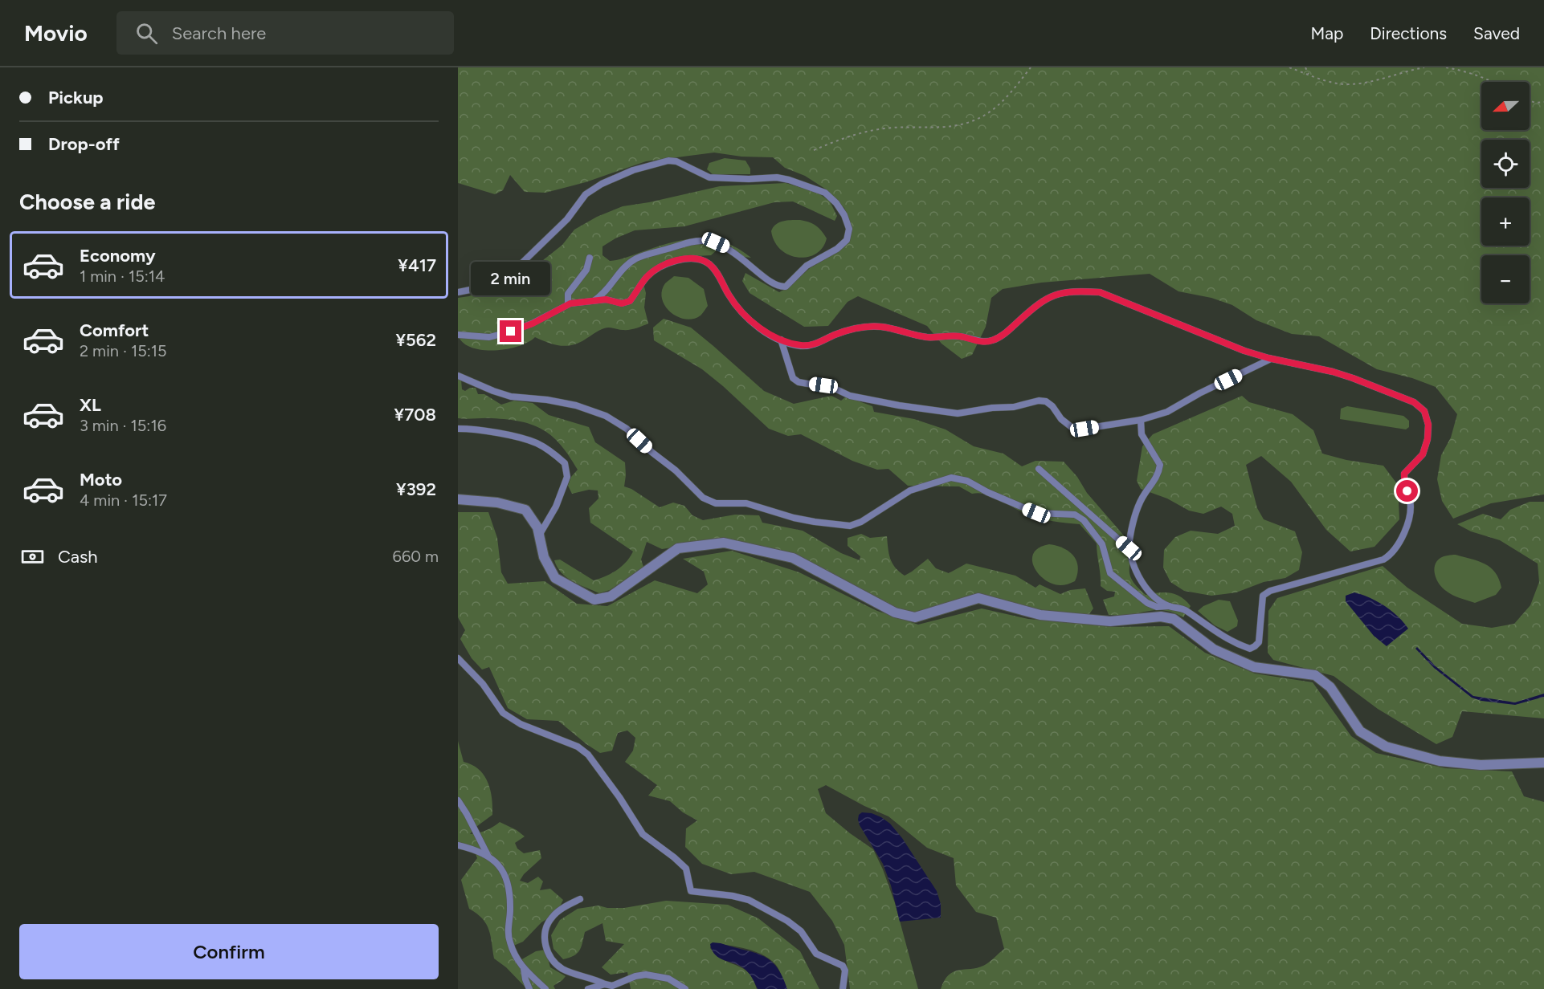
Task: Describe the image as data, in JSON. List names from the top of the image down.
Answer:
{
  "north": "left",
  "page": {
    "header": "Movio",
    "search": "Search here",
    "nav": ["Map", "Directions", "Saved"],
    "banner": ["Pickup", "Drop-off"],
    "map_buttons": ["+", "−"],
    "heading": "Choose a ride",
    "list": [
      {
        "name": "Economy",
        "note": "1 min · 15:14",
        "value": "¥417"
      },
      {
        "name": "Comfort",
        "note": "2 min · 15:15",
        "value": "¥562"
      },
      {
        "name": "XL",
        "note": "3 min · 15:16",
        "value": "¥708"
      },
      {
        "name": "Moto",
        "note": "4 min · 15:17",
        "value": "¥392"
      }
    ],
    "bubble": "2 min",
    "pay": ["Cash", "660 m"],
    "buttons": "Confirm"
  }
}
